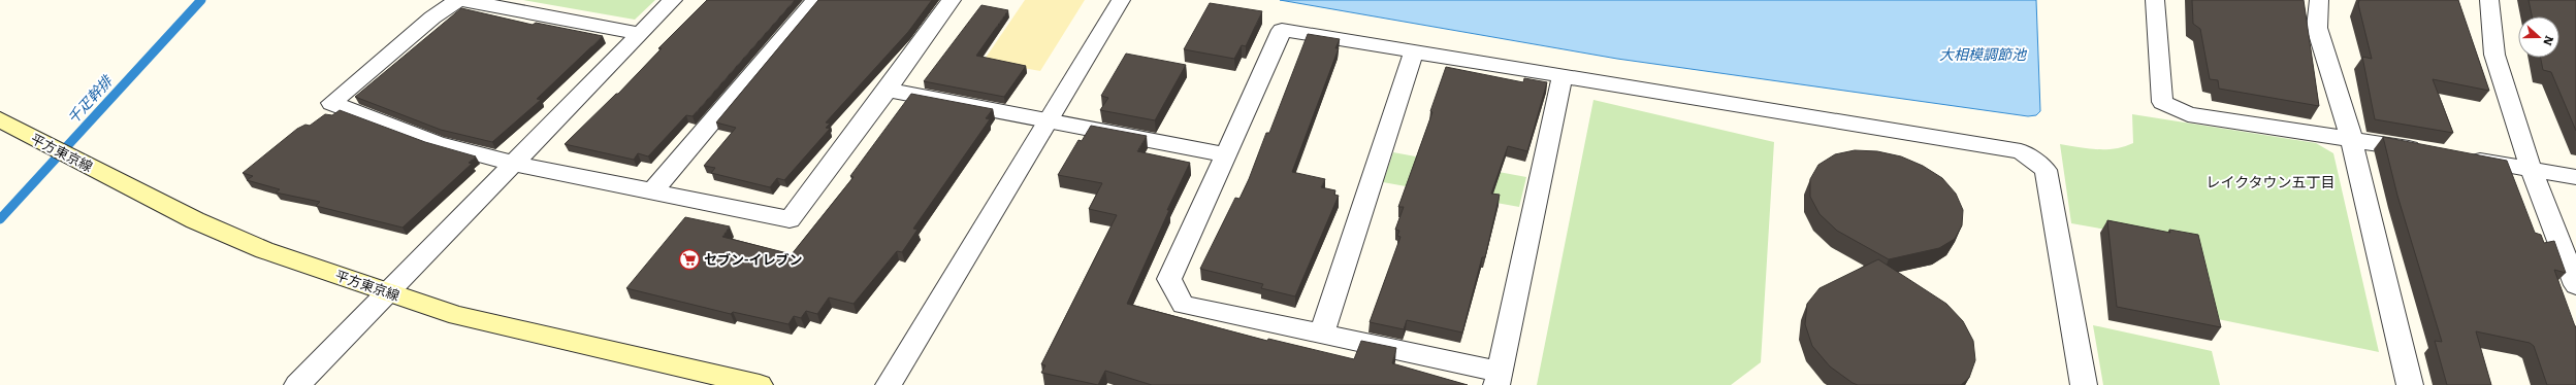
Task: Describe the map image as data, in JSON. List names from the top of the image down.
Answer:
{
  "streets": {
    "main road": ["平方東京線"]
  },
  "districts": ["レイクタウン五丁目"],
  "water": ["大相模調節池", "千疋幹排"],
  "places": {
    "supermarket": ["セブン-イレブン"]
  },
  "north": "right"
}
